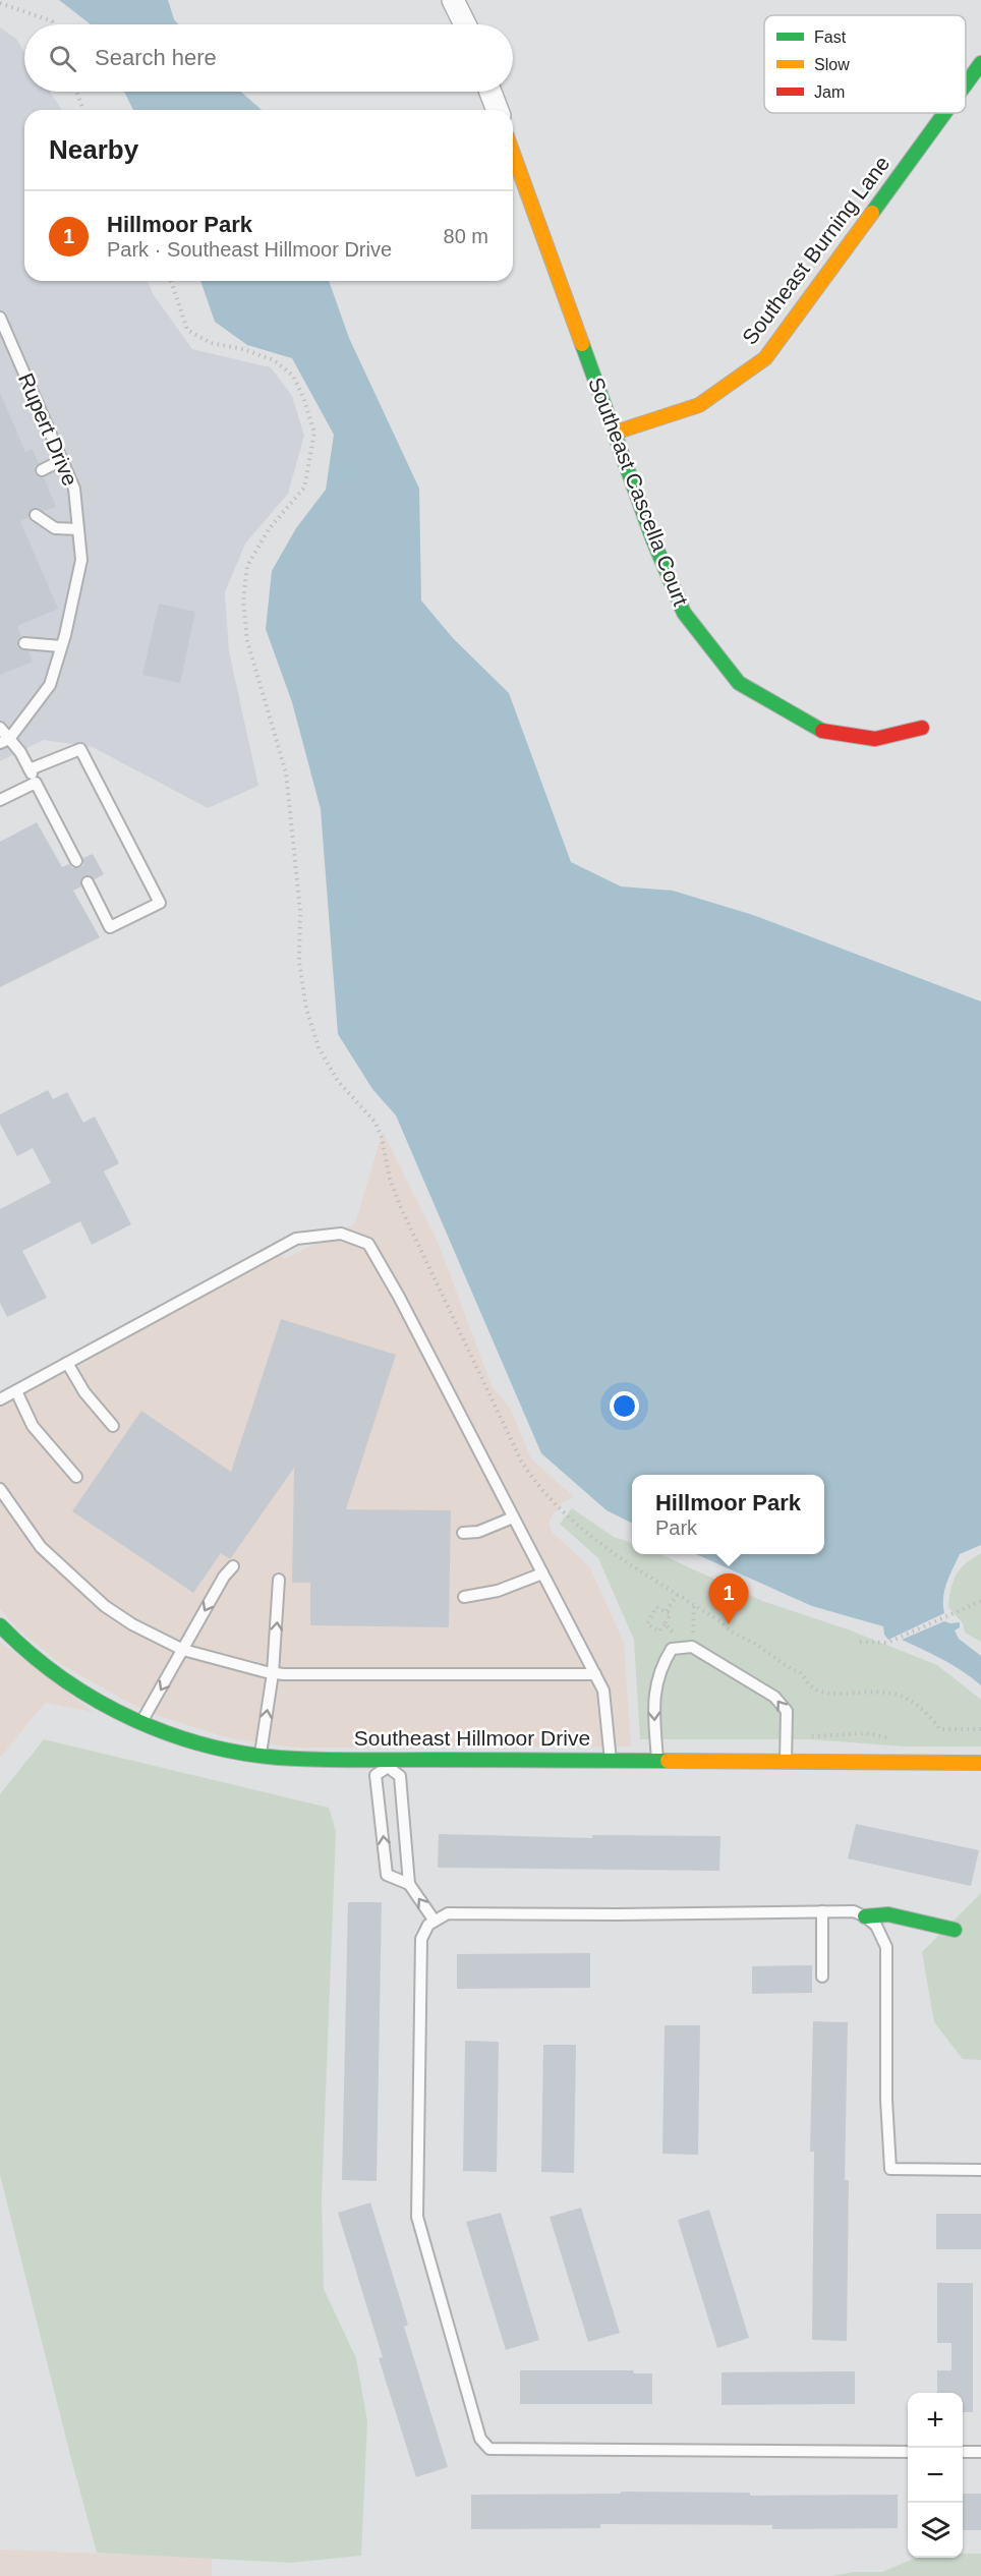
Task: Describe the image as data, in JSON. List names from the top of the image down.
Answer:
{
  "streets": {
    "street": ["Southeast Burning Lane", "Southeast Cascella Court", "Southeast Hillmoor Drive"],
    "lane": ["Rupert Drive"]
  },
  "crossings": [
    ["Southeast Burning Lane", "Southeast Cascella Court"]
  ],
  "legend": ["Fast", "Slow", "Jam"],
  "page": {
    "search": "Search here",
    "heading": "Nearby",
    "list": [
      {
        "mark": "1",
        "name": "Hillmoor Park",
        "note": "Park · Southeast Hillmoor Drive",
        "value": "80 m"
      }
    ],
    "popup": ["Hillmoor Park", "Park"],
    "pins": "1",
    "map_buttons": ["+", "−"]
  }
}
